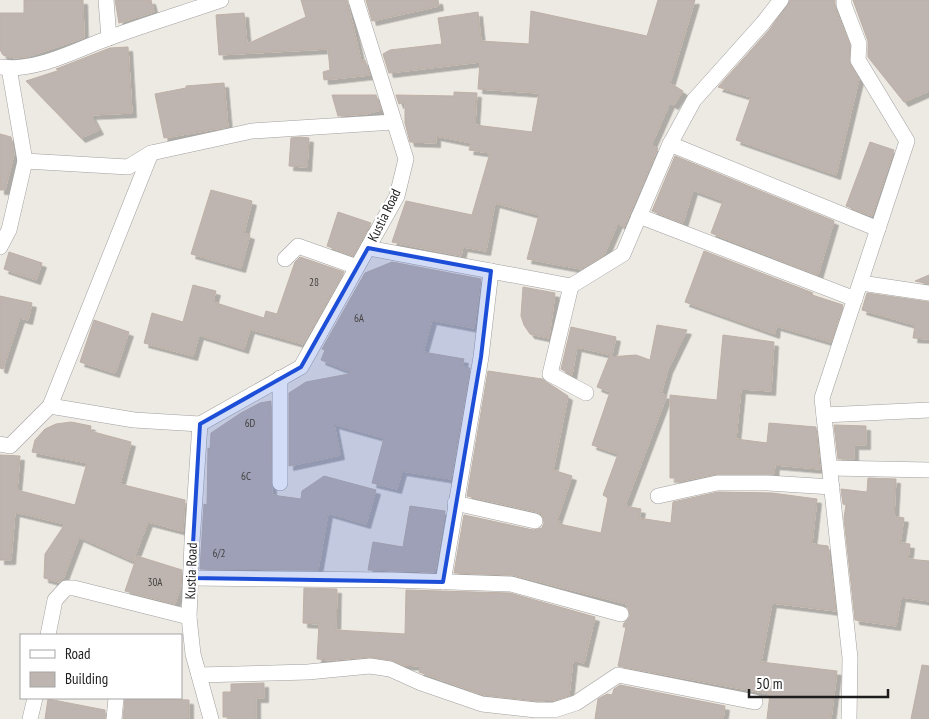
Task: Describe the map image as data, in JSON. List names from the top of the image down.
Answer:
{
  "streets": {
    "street": ["Kustia Road"]
  },
  "house_numbers": [
    "28",
    "6A",
    "6D",
    "6C",
    "6/2",
    "30A"
  ],
  "legend": ["Road", "Building"],
  "scale_bar": "50 m"
}
